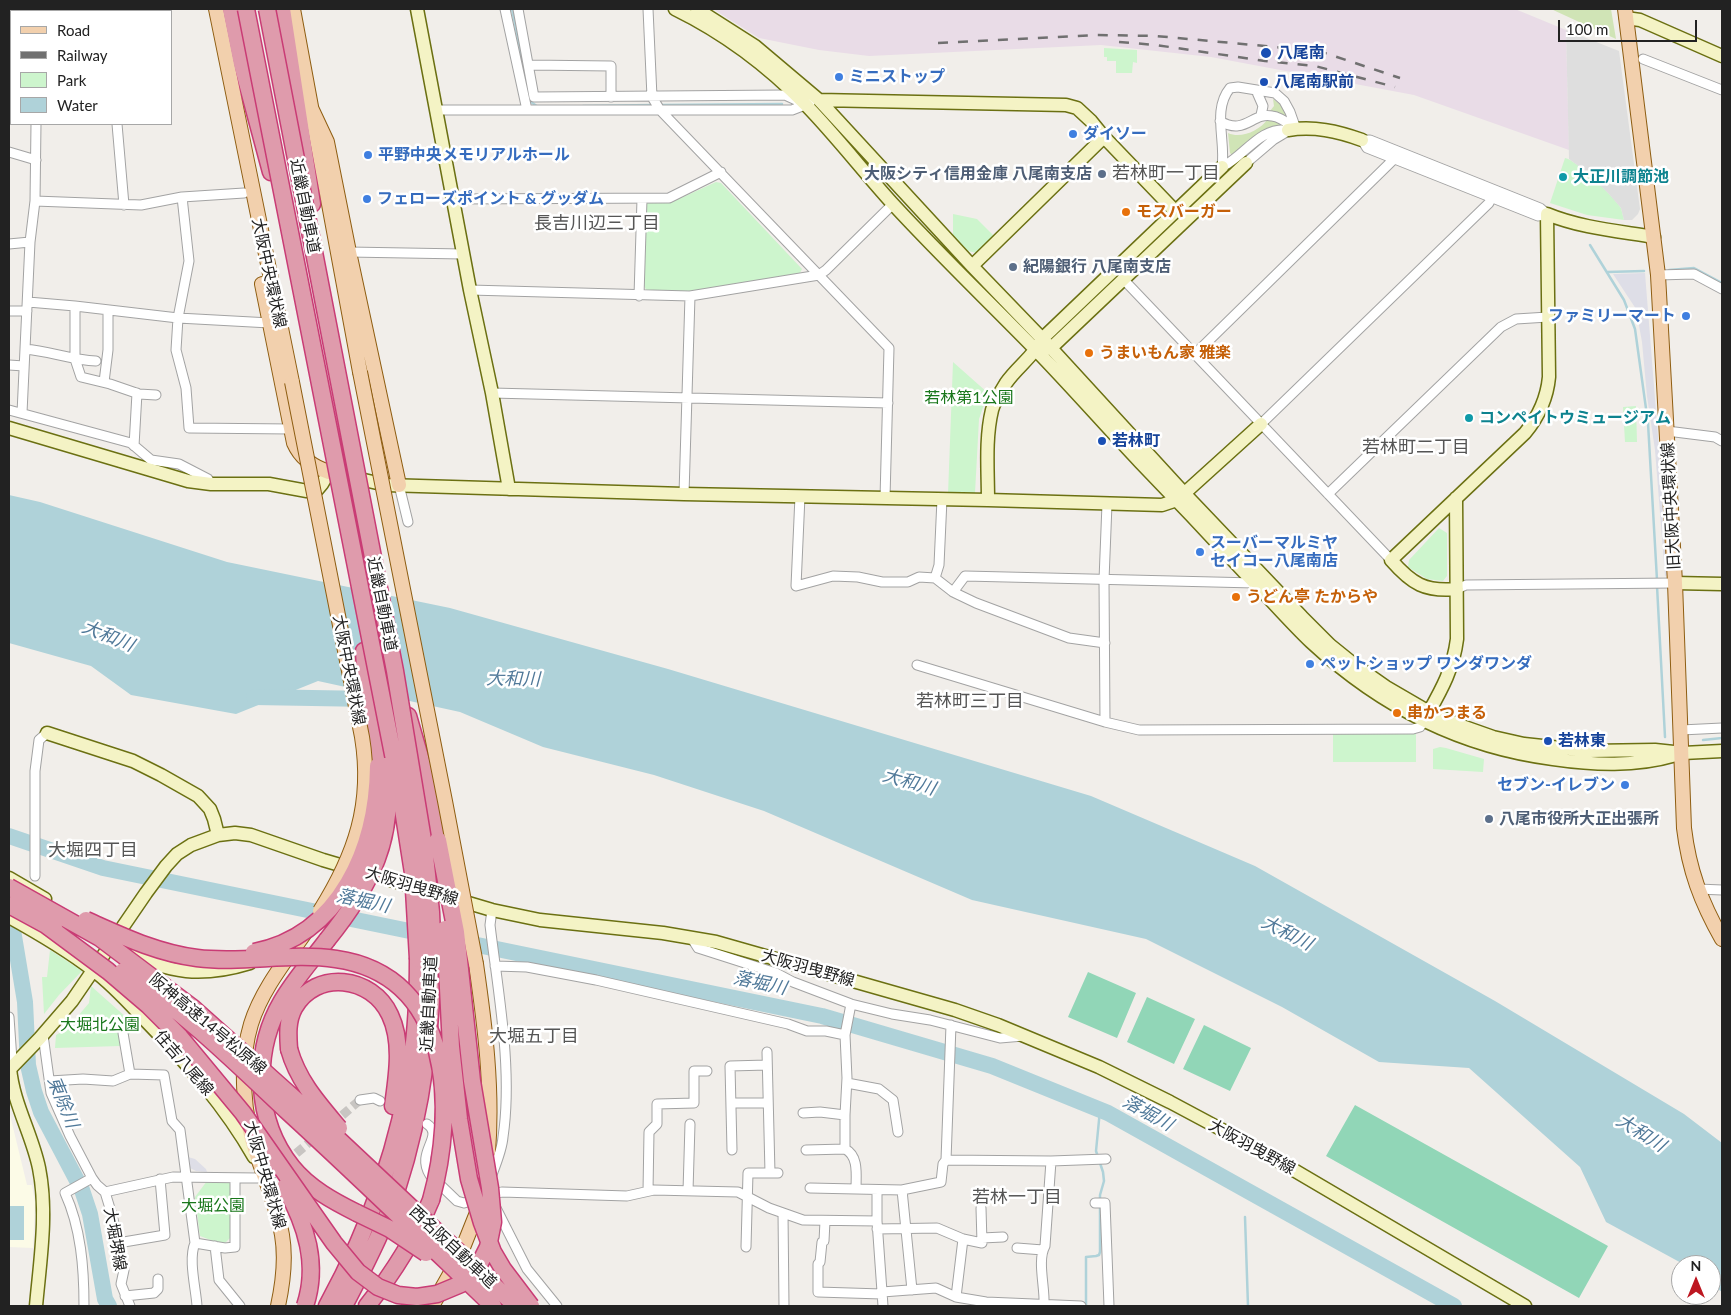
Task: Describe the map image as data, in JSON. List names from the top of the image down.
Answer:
{
  "streets": {
    "highway": ["近畿自動車道", "阪神高速14号松原線", "西名阪自動車道"],
    "main road": ["大阪中央環状線", "旧大阪中央環状線"],
    "street": ["大阪羽曳野線", "住吉八尾線", "大堀堺線"]
  },
  "crossings": [
    ["近畿自動車道", "阪神高速14号松原線"],
    ["近畿自動車道", "西名阪自動車道"],
    ["大阪中央環状線", "住吉八尾線"],
    ["大阪羽曳野線", "住吉八尾線"],
    ["阪神高速14号松原線", "住吉八尾線"],
    ["阪神高速14号松原線", "西名阪自動車道"]
  ],
  "districts": [
    "若林町一丁目",
    "長吉川辺三丁目",
    "若林町二丁目",
    "若林町三丁目",
    "大堀四丁目",
    "大堀五丁目",
    "若林一丁目"
  ],
  "water": ["大和川", "落堀川", "東除川"],
  "parks": ["若林第1公園", "大堀北公園", "大堀公園"],
  "places": [
    "八尾南",
    "ミニストップ",
    "八尾南駅前",
    "ダイソー",
    "平野中央メモリアルホール",
    "大阪シティ信用金庫 八尾南支店",
    "大正川調節池",
    "フェローズポイント & グッダム",
    "モスバーガー",
    "紀陽銀行 八尾南支店",
    "ファミリーマート",
    "うまいもん家 雅楽",
    "コンペイトウミュージアム",
    "若林町",
    "スーバーマルミヤ セイコー八尾南店",
    "うどん亭 たからや",
    "ペットショップ ワンダワンダ",
    "串かつまる",
    "若林東",
    "セブン-イレブン",
    "八尾市役所大正出張所"
  ],
  "legend": [
    "Road",
    "Railway",
    "Park",
    "Water"
  ],
  "scale_bar": "100 m",
  "north": "top"
}
